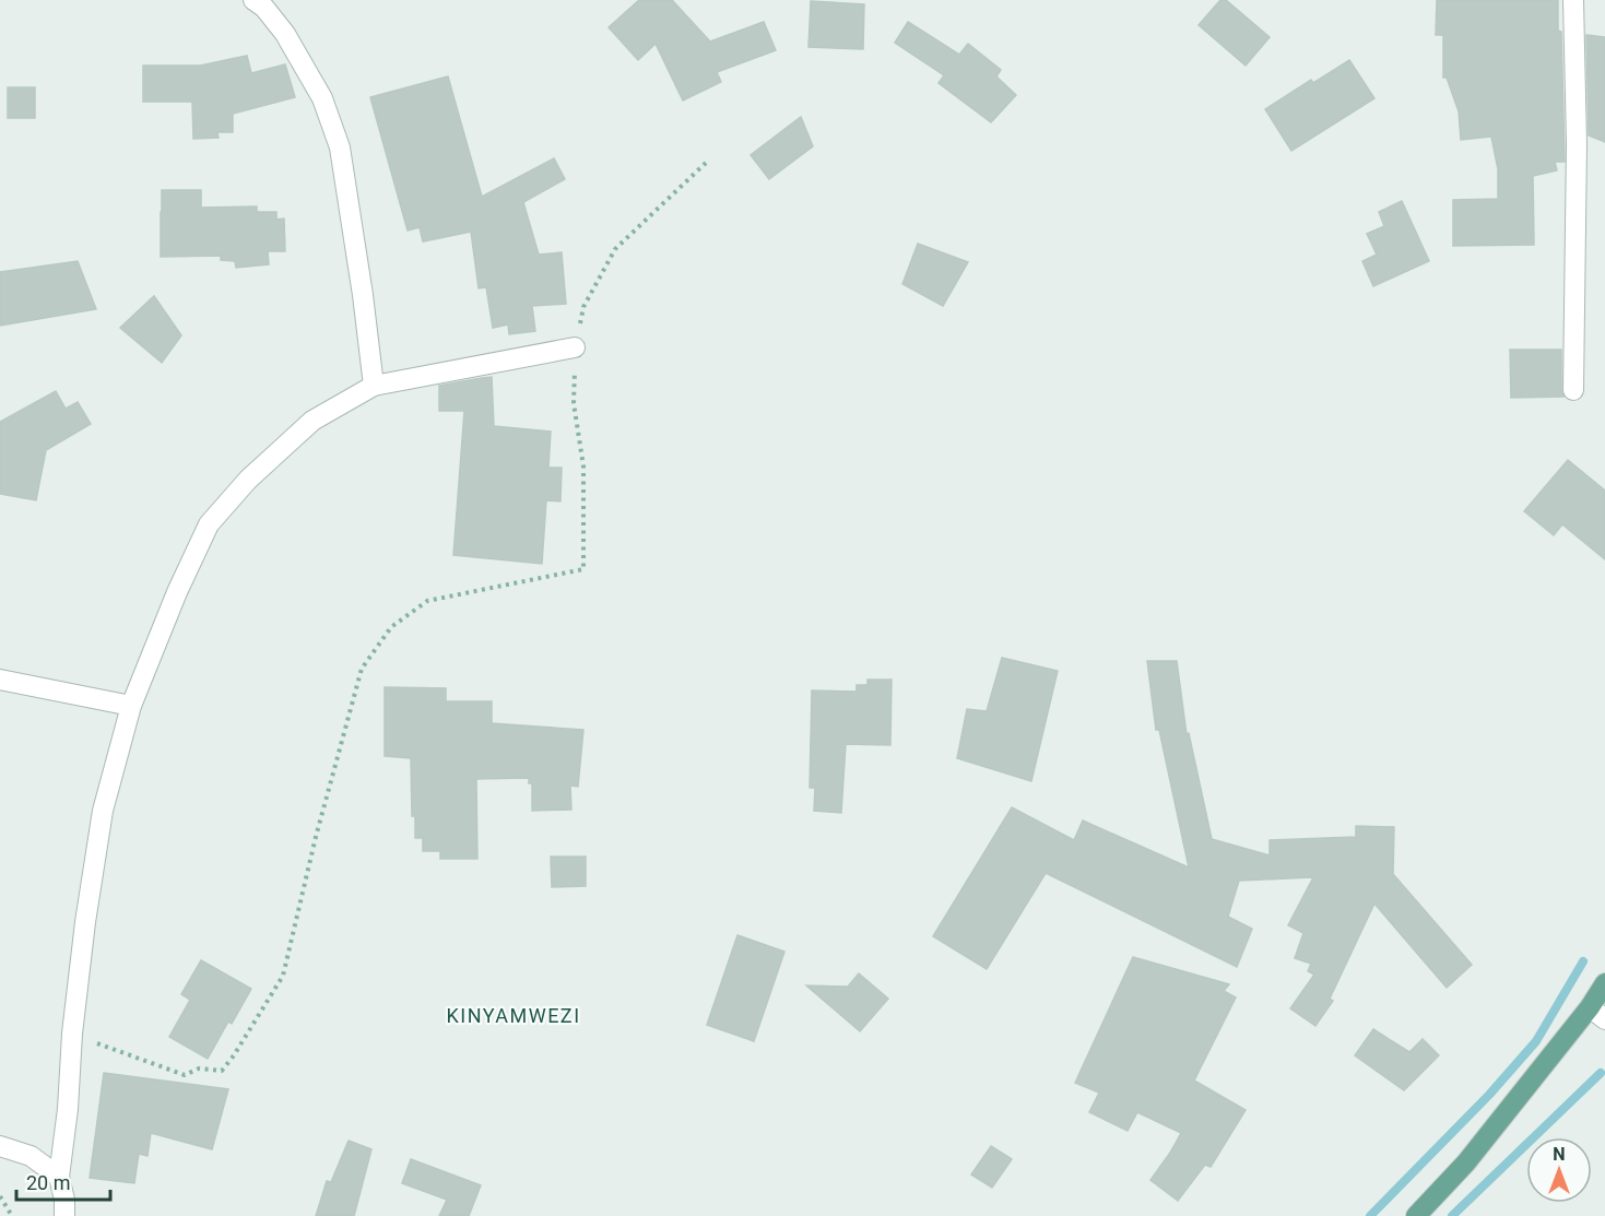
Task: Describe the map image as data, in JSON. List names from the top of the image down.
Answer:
{
  "districts": ["KINYAMWEZI"],
  "scale_bar": "20 m",
  "north": "top"
}
